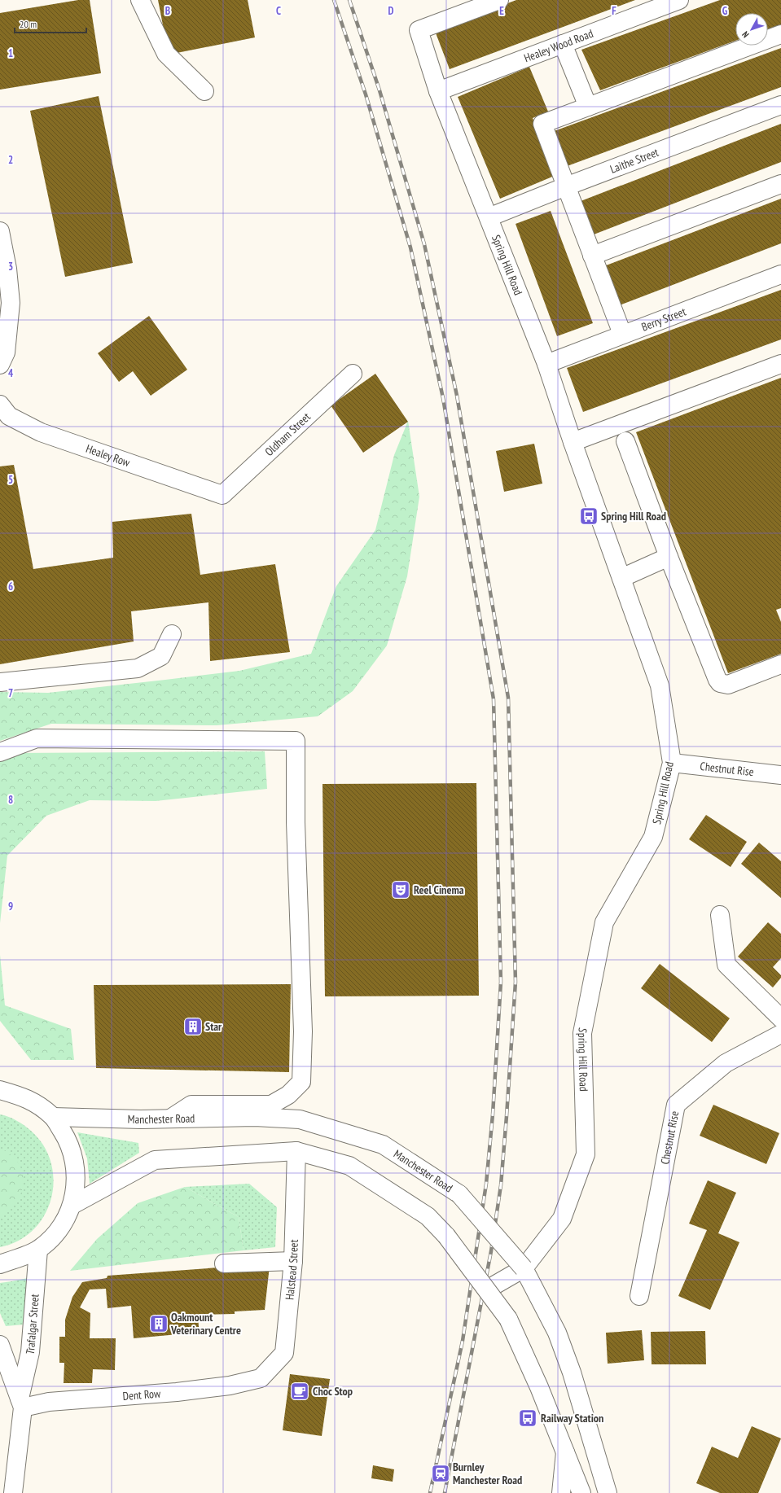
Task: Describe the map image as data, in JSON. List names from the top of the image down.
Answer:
{
  "streets": {
    "street": [
      "Healey Wood Road",
      "Laithe Street",
      "Spring Hill Road",
      "Berry Street",
      "Oldham Street",
      "Healey Row",
      "Chestnut Rise",
      "Manchester Road",
      "Halstead Street",
      "Trafalgar Street",
      "Dent Row"
    ]
  },
  "crossings": [
    ["Healey Wood Road", "Spring Hill Road"],
    ["Laithe Street", "Spring Hill Road"],
    ["Spring Hill Road", "Berry Street"],
    ["Spring Hill Road", "Chestnut Rise"],
    ["Spring Hill Road", "Manchester Road"],
    ["Oldham Street", "Healey Row"],
    ["Halstead Street", "Dent Row"],
    ["Trafalgar Street", "Dent Row"]
  ],
  "places": {
    "bus stop": ["Spring Hill Road", "Railway Station"],
    "theatre": ["Reel Cinema"],
    "building": ["Star", "Oakmount Veterinary Centre"],
    "cafe": ["Choc Stop"],
    "station": ["Burnley Manchester Road"]
  },
  "scale_bar": "20 m",
  "north": "bottom left",
  "grid": {
    "columns": [
      "B",
      "C",
      "D",
      "E",
      "F",
      "G"
    ],
    "rows": [
      "1",
      "2",
      "3",
      "4",
      "5",
      "6",
      "7",
      "8",
      "9"
    ]
  }
}
